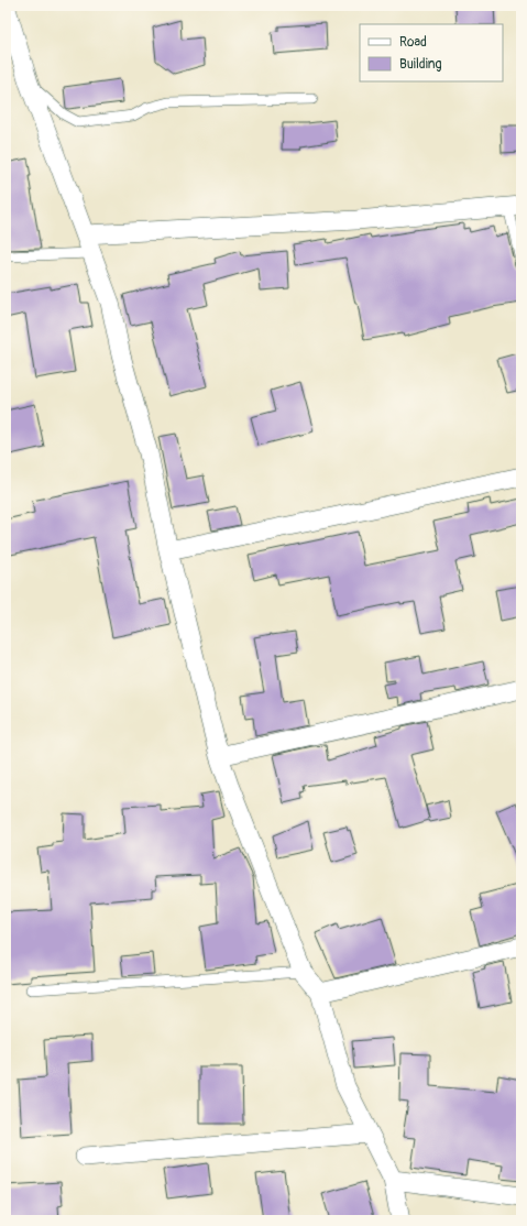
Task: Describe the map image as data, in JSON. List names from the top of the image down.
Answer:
{
  "legend": ["Road", "Building"]
}
